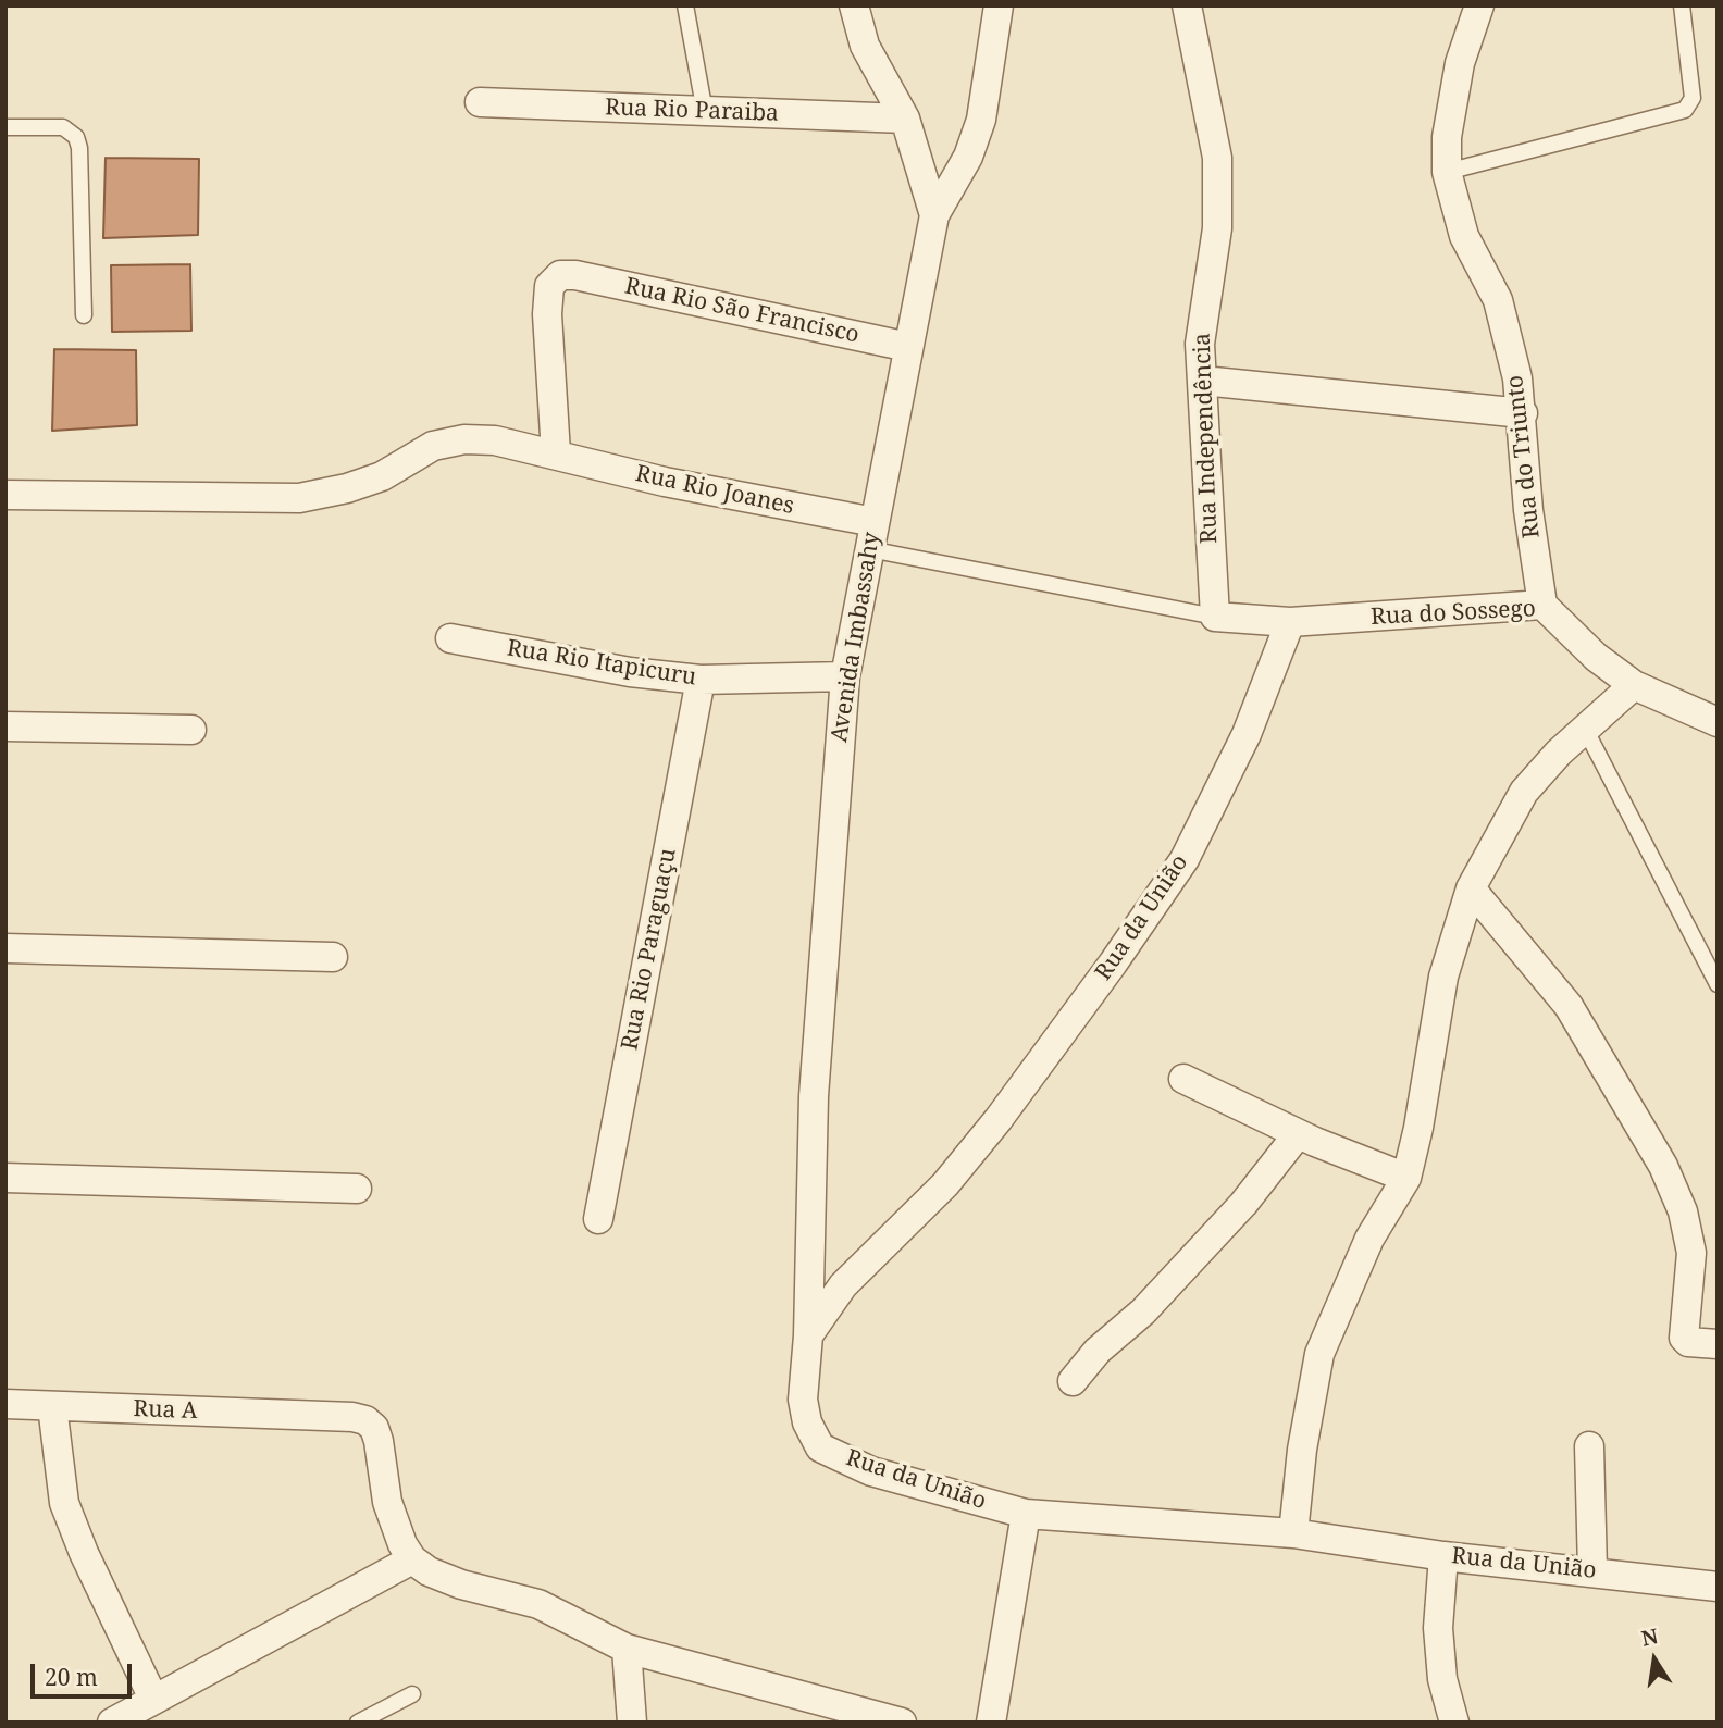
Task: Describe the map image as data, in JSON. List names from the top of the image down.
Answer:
{
  "streets": {
    "street": [
      "Rua Rio Paraiba",
      "Rua Rio São Francisco",
      "Rua Independência",
      "Rua do Triunto",
      "Rua Rio Joanes",
      "Rua do Sossego",
      "Avenida Imbassahy",
      "Rua Rio Itapicuru",
      "Rua da União",
      "Rua Rio Paraguaçu",
      "Rua A"
    ]
  },
  "crossings": [
    ["Rua Rio Paraiba", "Avenida Imbassahy"],
    ["Rua Rio São Francisco", "Rua Rio Joanes"],
    ["Rua Rio São Francisco", "Avenida Imbassahy"],
    ["Rua do Triunto", "Rua do Sossego"],
    ["Rua Rio Joanes", "Avenida Imbassahy"],
    ["Rua do Sossego", "Rua da União"],
    ["Avenida Imbassahy", "Rua Rio Itapicuru"],
    ["Avenida Imbassahy", "Rua da União"],
    ["Rua Rio Itapicuru", "Rua Rio Paraguaçu"]
  ],
  "scale_bar": "20 m",
  "north": "top"
}
